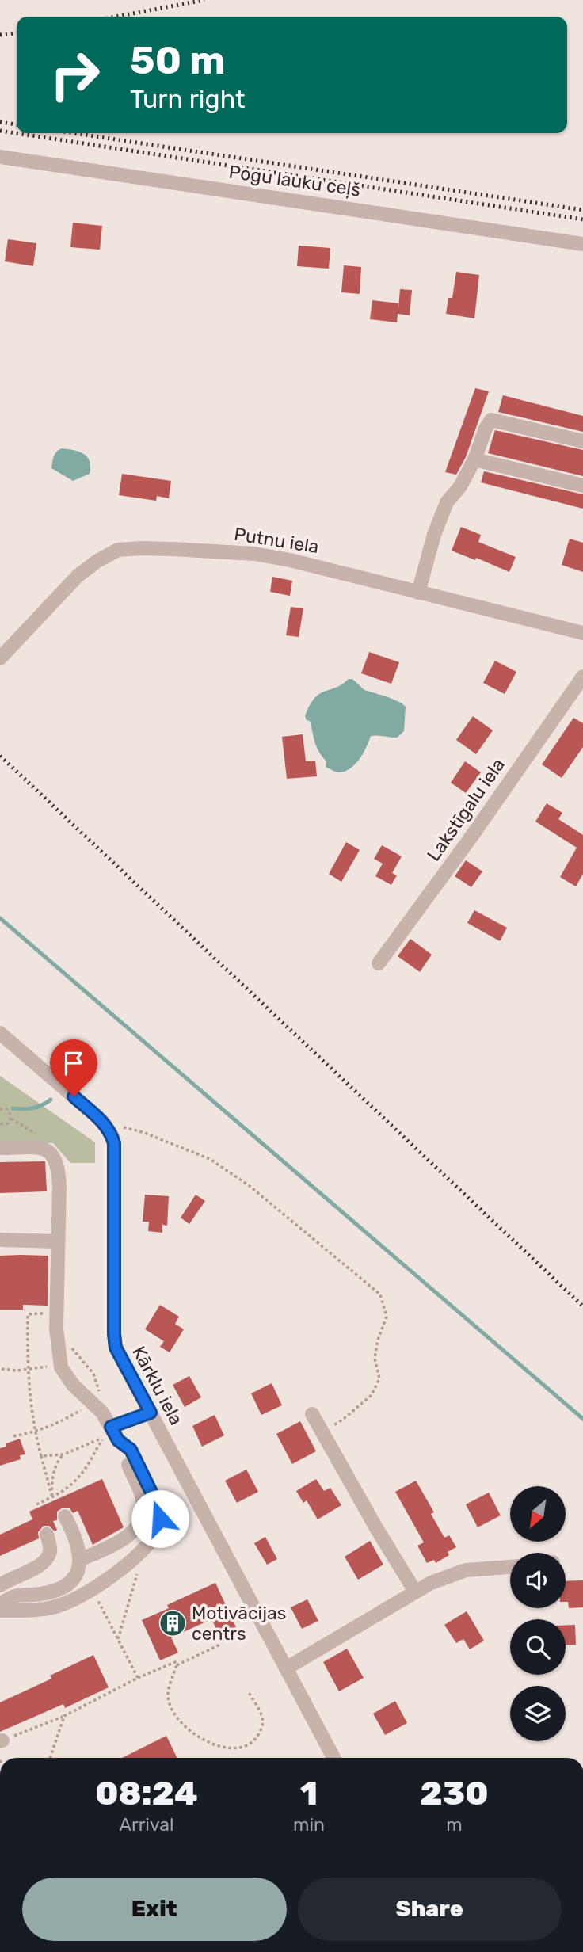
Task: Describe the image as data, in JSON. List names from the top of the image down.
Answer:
{
  "streets": {
    "street": [
      "Pogu lauku ceļš",
      "Putnu iela",
      "Lakstīgalu iela",
      "Kārklu iela"
    ]
  },
  "places": {
    "building": ["Motivācijas centrs"]
  },
  "north": "bottom left",
  "page": {
    "turn": ["50 m", "Turn right"],
    "eta": [
      "08:24",
      "Arrival",
      "1",
      "min",
      "230",
      "m"
    ],
    "buttons": ["Exit", "Share"]
  }
}
